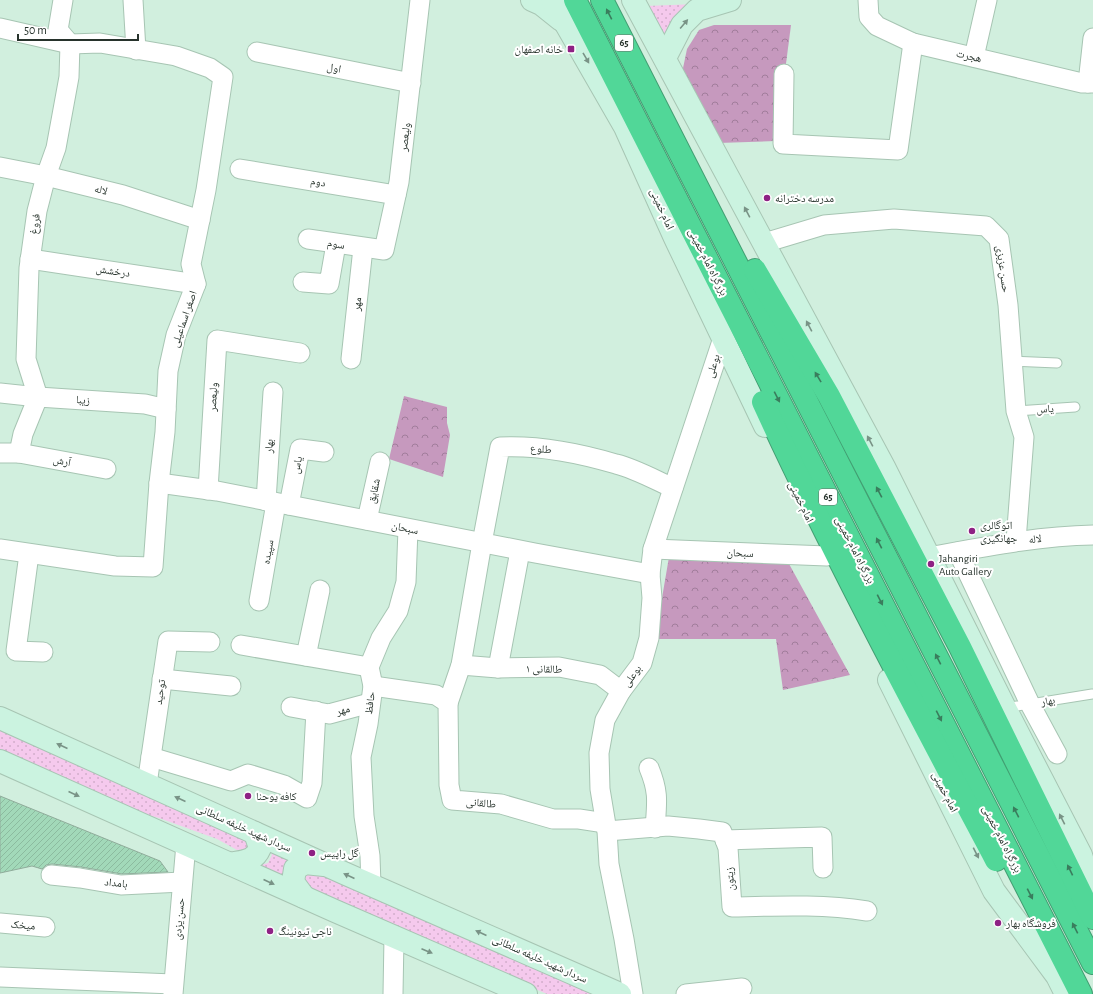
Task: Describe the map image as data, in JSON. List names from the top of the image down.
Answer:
{
  "streets": {
    "highway": ["65", "بزرگراه امام خمینی"],
    "main road": ["امام خمینی", "سردار شهید خلیفه سلطانی"],
    "street": [
      "هجرت",
      "اول",
      "ولیعصر",
      "دوم",
      "لاله",
      "فروغ",
      "سوم",
      "حسن عزیزی",
      "درخشش",
      "مهر",
      "اصغر اسماعیلی",
      "بوعلی",
      "زیبا",
      "یاس",
      "بهار",
      "طلوع",
      "آرش",
      "شقایق",
      "سبحان",
      "سپیده",
      "طالقانی ۱",
      "توحید",
      "حافظ",
      "طالقانی",
      "زیتون",
      "بامداد",
      "حسن یزدی",
      "میخک"
    ]
  },
  "crossings": [
    ["اول", "ولیعصر"],
    ["ولیعصر", "دوم"],
    ["ولیعصر", "سوم"],
    ["ولیعصر", "مهر"],
    ["ولیعصر", "سبحان"],
    ["لاله", "فروغ"],
    ["لاله", "حسن عزیزی"],
    ["لاله", "اصغر اسماعیلی"],
    ["امام خمینی", "بوعلی"],
    ["امام خمینی", "سبحان"],
    ["فروغ", "درخشش"],
    ["فروغ", "اصغر اسماعیلی"],
    ["فروغ", "زیبا"],
    ["سوم", "مهر"],
    ["حسن عزیزی", "یاس"],
    ["درخشش", "اصغر اسماعیلی"],
    ["مهر", "حافظ"],
    ["اصغر اسماعیلی", "زیبا"],
    ["اصغر اسماعیلی", "سبحان"],
    ["بوعلی", "طلوع"],
    ["بوعلی", "سبحان"],
    ["بوعلی", "طالقانی ۱"],
    ["بوعلی", "طالقانی"],
    ["یاس", "بهار"],
    ["یاس", "سبحان"],
    ["یاس", "سپیده"],
    ["بهار", "سبحان"],
    ["بهار", "سپیده"],
    ["طلوع", "سبحان"],
    ["طلوع", "طالقانی"],
    ["شقایق", "سبحان"],
    ["سبحان", "سپیده"],
    ["سبحان", "طالقانی"],
    ["طالقانی ۱", "طالقانی"],
    ["توحید", "سردار شهید خلیفه سلطانی"],
    ["حافظ", "سردار شهید خلیفه سلطانی"],
    ["بامداد", "حسن یزدی"]
  ],
  "places": {
    "transit": ["خانه اصفهان"],
    "other": [
      "مدرسه دخترانه",
      "اتوگالری جهانگیری",
      "Jahangiri Auto Gallery",
      "کافه یوحنا",
      "گل راپیس",
      "فروشگاه بهار",
      "ناجی‌ تیونینگ"
    ]
  },
  "scale_bar": "50 m"
}
